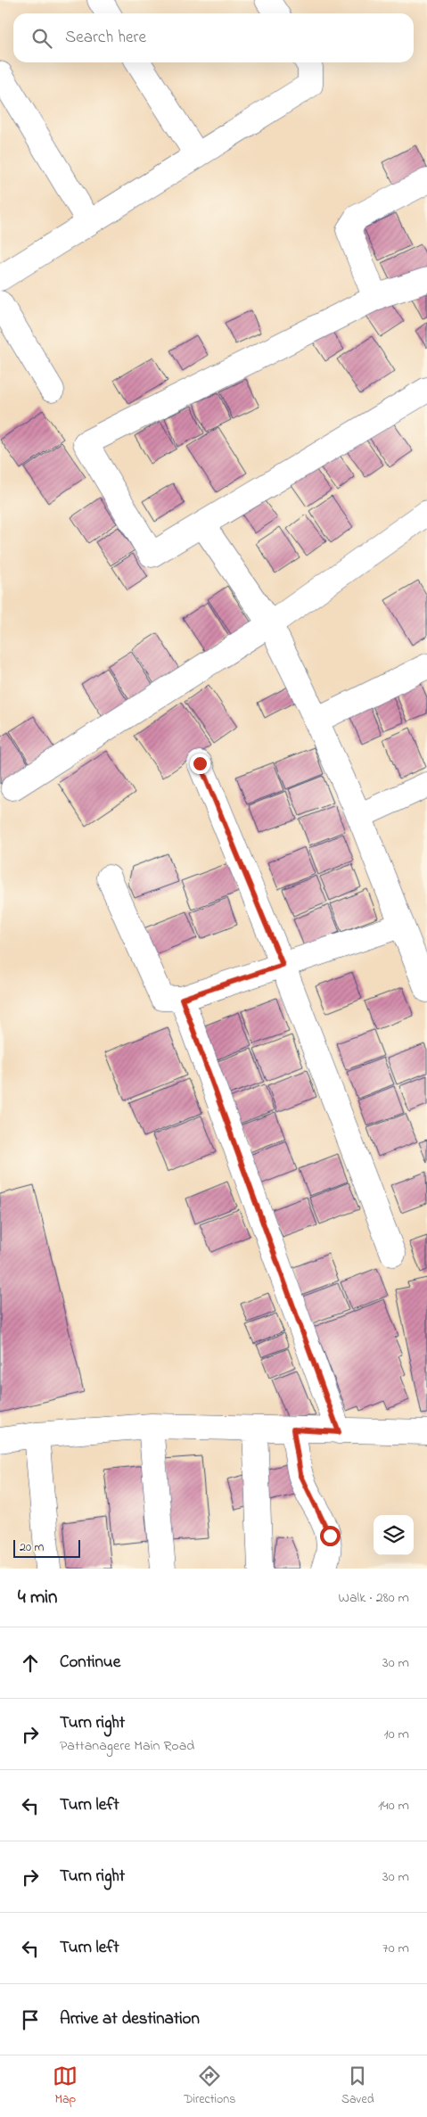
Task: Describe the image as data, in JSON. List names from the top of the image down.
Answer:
{
  "scale_bar": "20 m",
  "page": {
    "search": "Search here",
    "scale": "20 m",
    "heading": ["4 min", "Walk · 280 m"],
    "list": [
      ["Continue", "30 m"],
      ["Turn right", "Pattanagere Main Road", "10 m"],
      ["Turn left", "140 m"],
      ["Turn right", "30 m"],
      ["Turn left", "70 m"],
      "Arrive at destination"
    ],
    "nav": ["Map", "Directions", "Saved"]
  }
}
